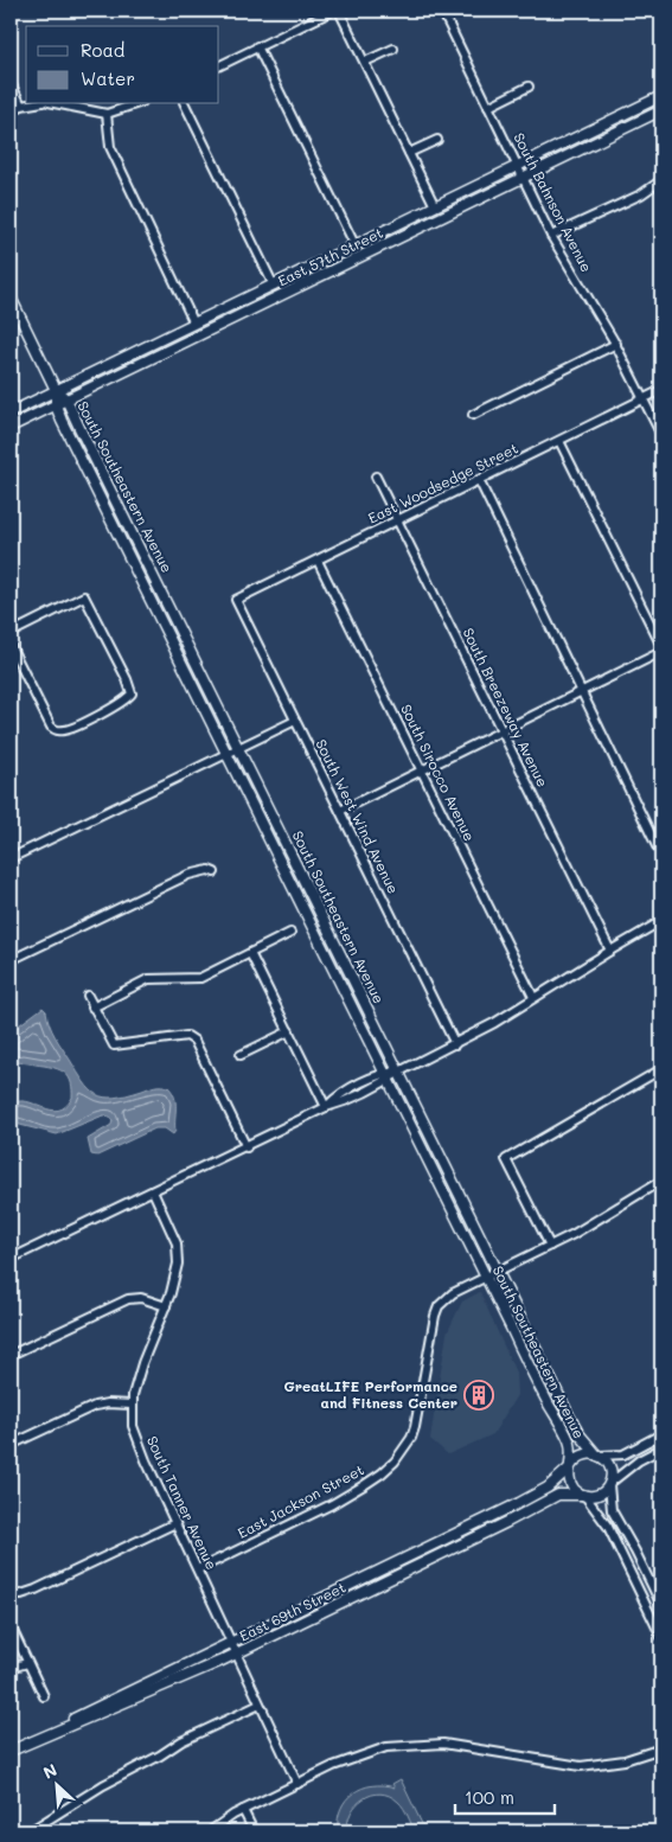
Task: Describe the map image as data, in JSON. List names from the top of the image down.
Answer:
{
  "streets": {
    "main road": ["East 57th Street", "South Southeastern Avenue", "East 69th Street"],
    "street": [
      "South Bahnson Avenue",
      "East Woodsedge Street",
      "South Breezeway Avenue",
      "South Sirocco Avenue",
      "South West Wind Avenue",
      "East Jackson Street",
      "South Tanner Avenue"
    ]
  },
  "crossings": [
    ["South Bahnson Avenue", "East 57th Street"],
    ["South Bahnson Avenue", "East Woodsedge Street"],
    ["East 57th Street", "South Southeastern Avenue"],
    ["East Woodsedge Street", "South Breezeway Avenue"],
    ["East Woodsedge Street", "South Sirocco Avenue"],
    ["East Woodsedge Street", "South West Wind Avenue"],
    ["South Southeastern Avenue", "East Jackson Street"],
    ["South Southeastern Avenue", "East 69th Street"],
    ["East Jackson Street", "South Tanner Avenue"],
    ["South Tanner Avenue", "East 69th Street"]
  ],
  "places": {
    "building": ["GreatLIFE Performance and Fitness Center"]
  },
  "legend": ["Road", "Water"],
  "scale_bar": "100 m",
  "north": "top left"
}
